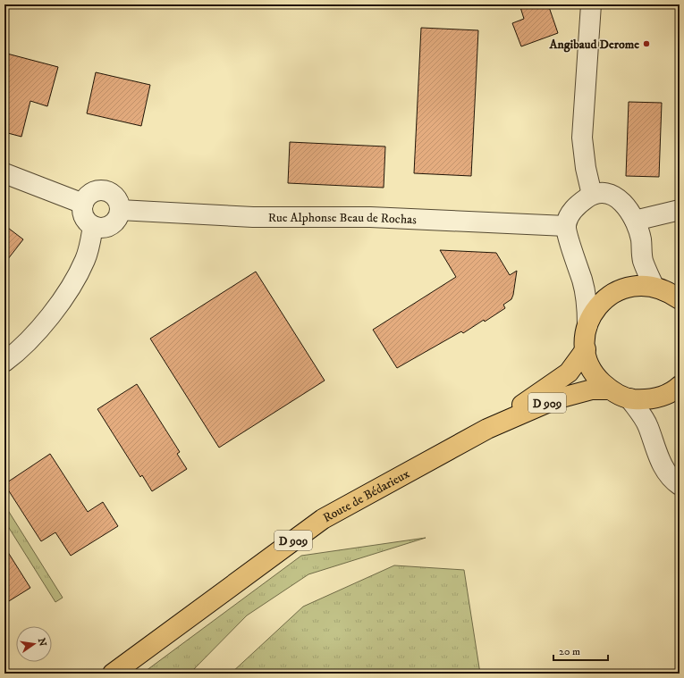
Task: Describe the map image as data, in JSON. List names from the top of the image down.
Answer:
{
  "streets": {
    "main road": ["D 909", "Route de Bédarieux"],
    "street": ["Rue Alphonse Beau de Rochas"]
  },
  "places": ["Angibaud Derome"],
  "scale_bar": "20 m",
  "north": "right"
}
